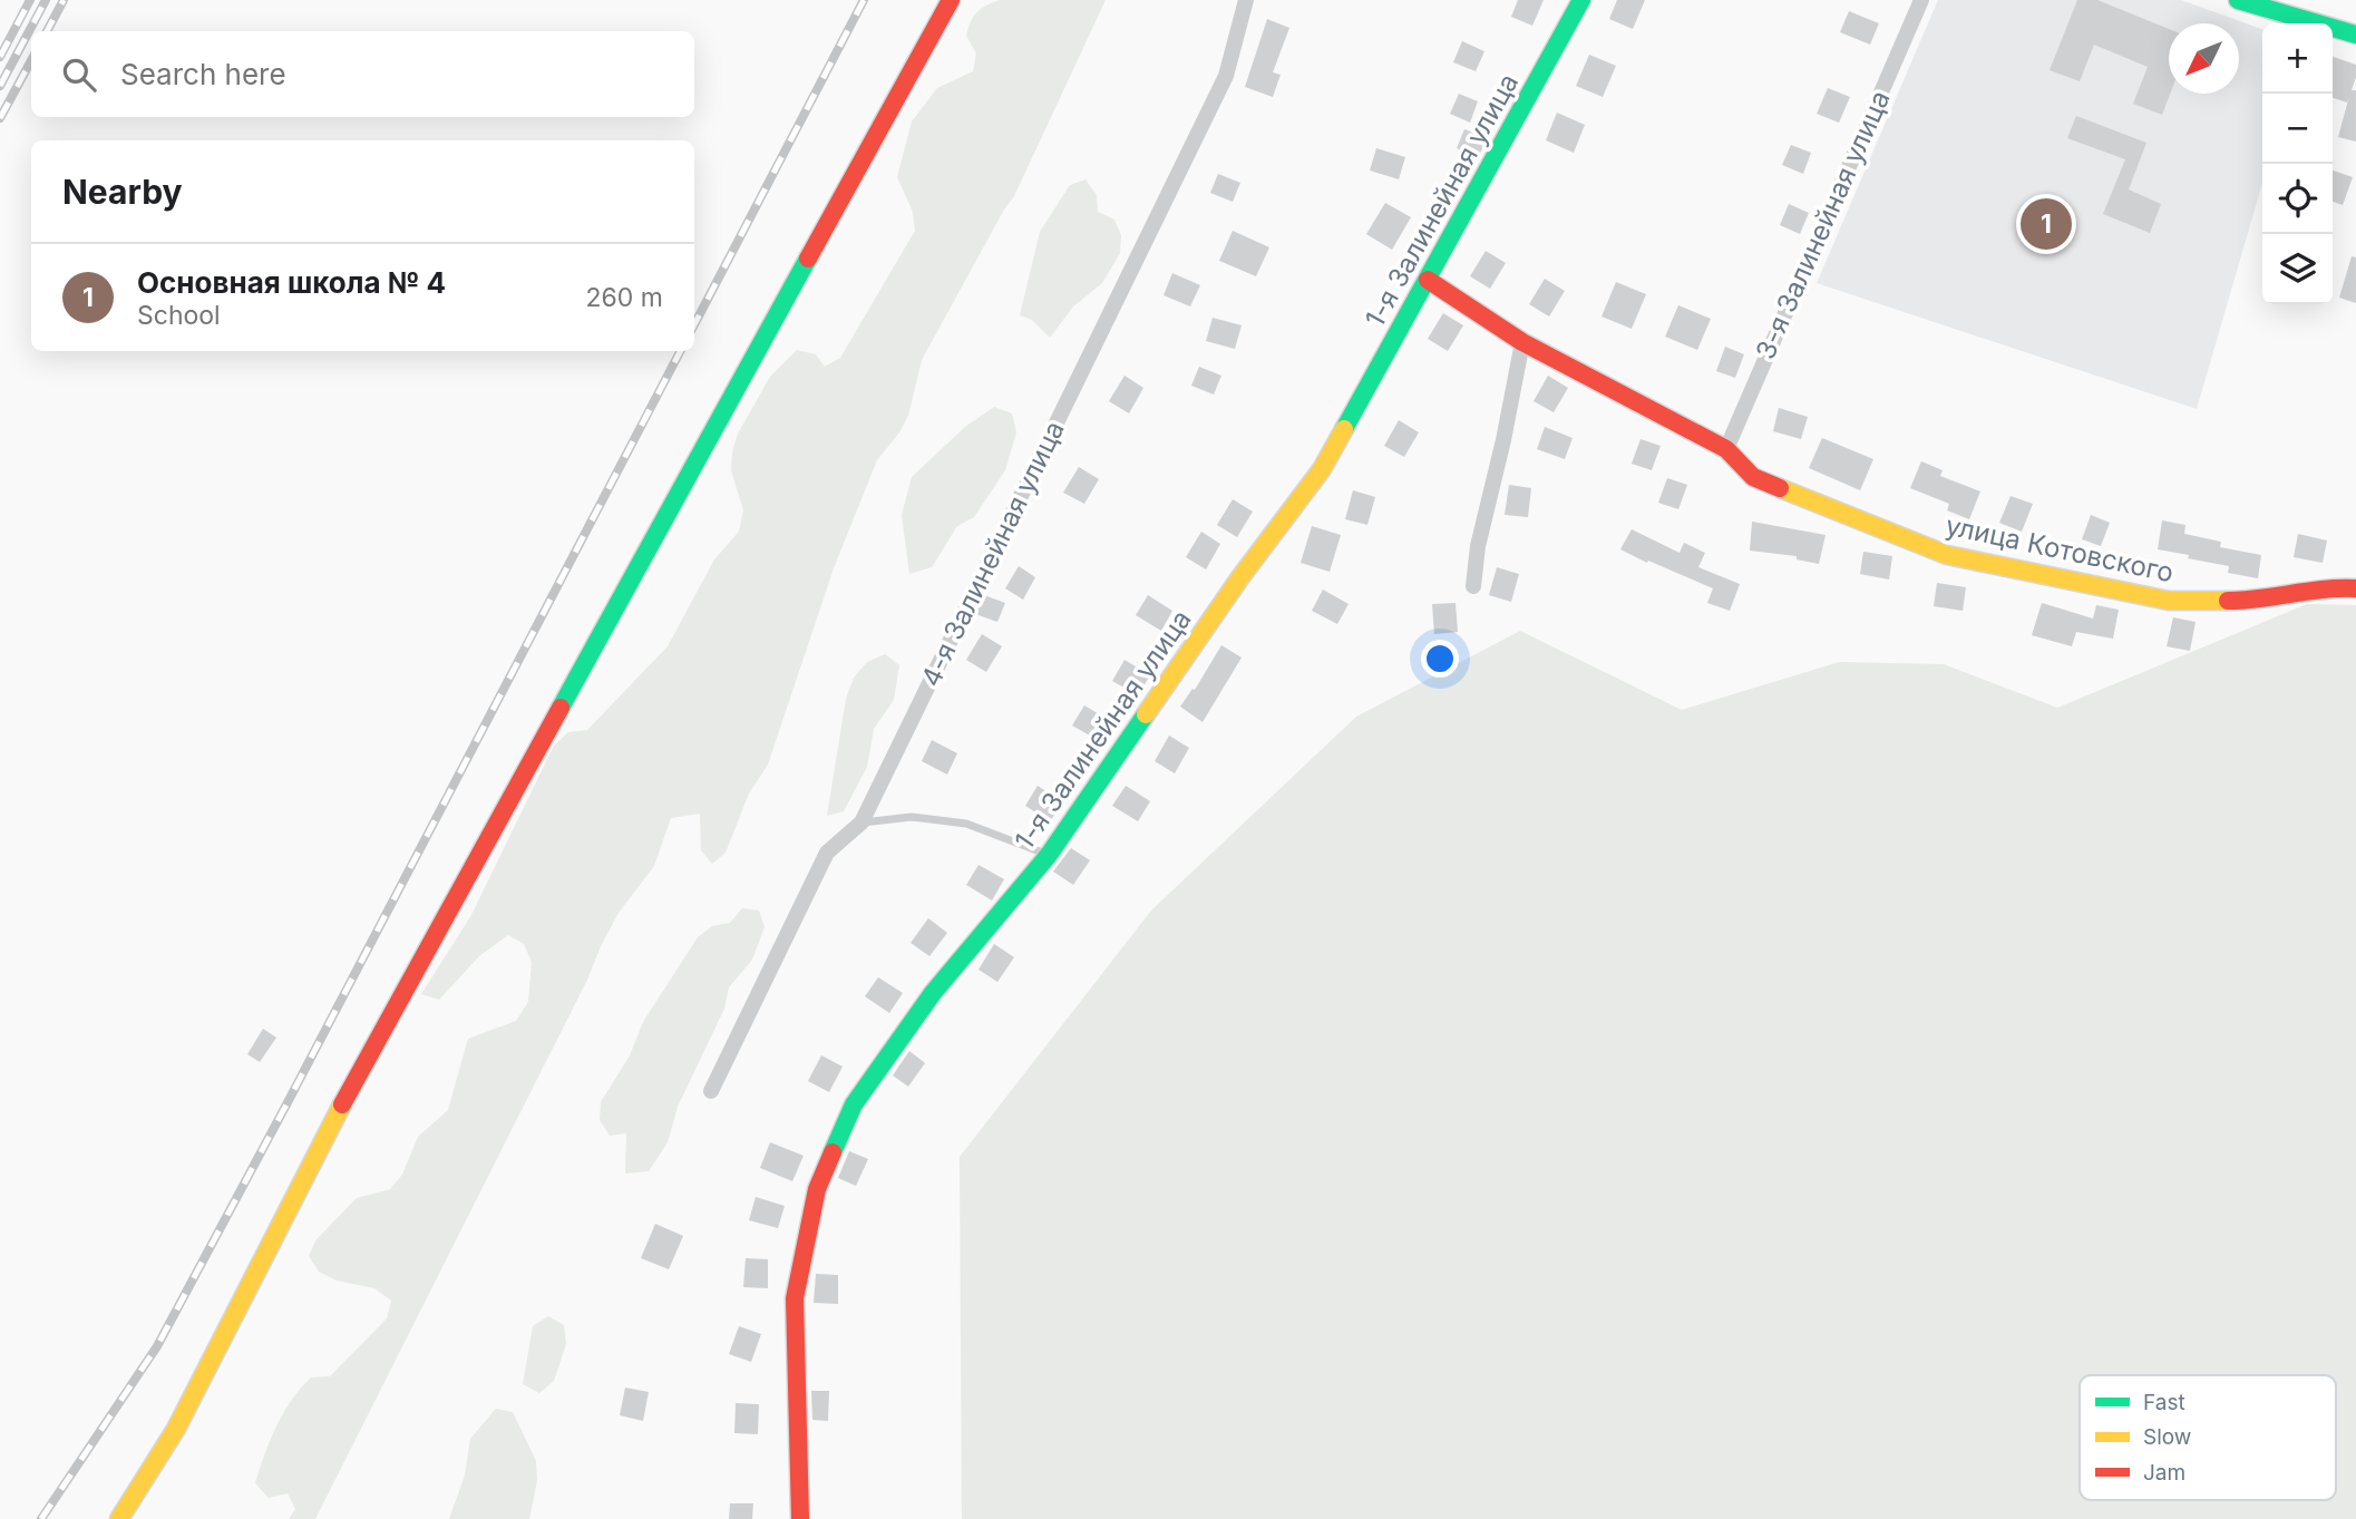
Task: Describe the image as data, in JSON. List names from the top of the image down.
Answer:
{
  "streets": {
    "street": [
      "1-я Залинейная улица",
      "3-я Залинейная улица",
      "улица Котовского",
      "4-я Залинейная улица"
    ]
  },
  "crossings": [
    ["1-я Залинейная улица", "улица Котовского"],
    ["3-я Залинейная улица", "улица Котовского"]
  ],
  "legend": ["Fast", "Slow", "Jam"],
  "north": "bottom left",
  "page": {
    "map_buttons": ["+", "−"],
    "search": "Search here",
    "heading": "Nearby",
    "pins": "1",
    "list": [
      {
        "mark": "1",
        "name": "Основная школа № 4",
        "note": "School",
        "value": "260 m"
      }
    ]
  }
}
